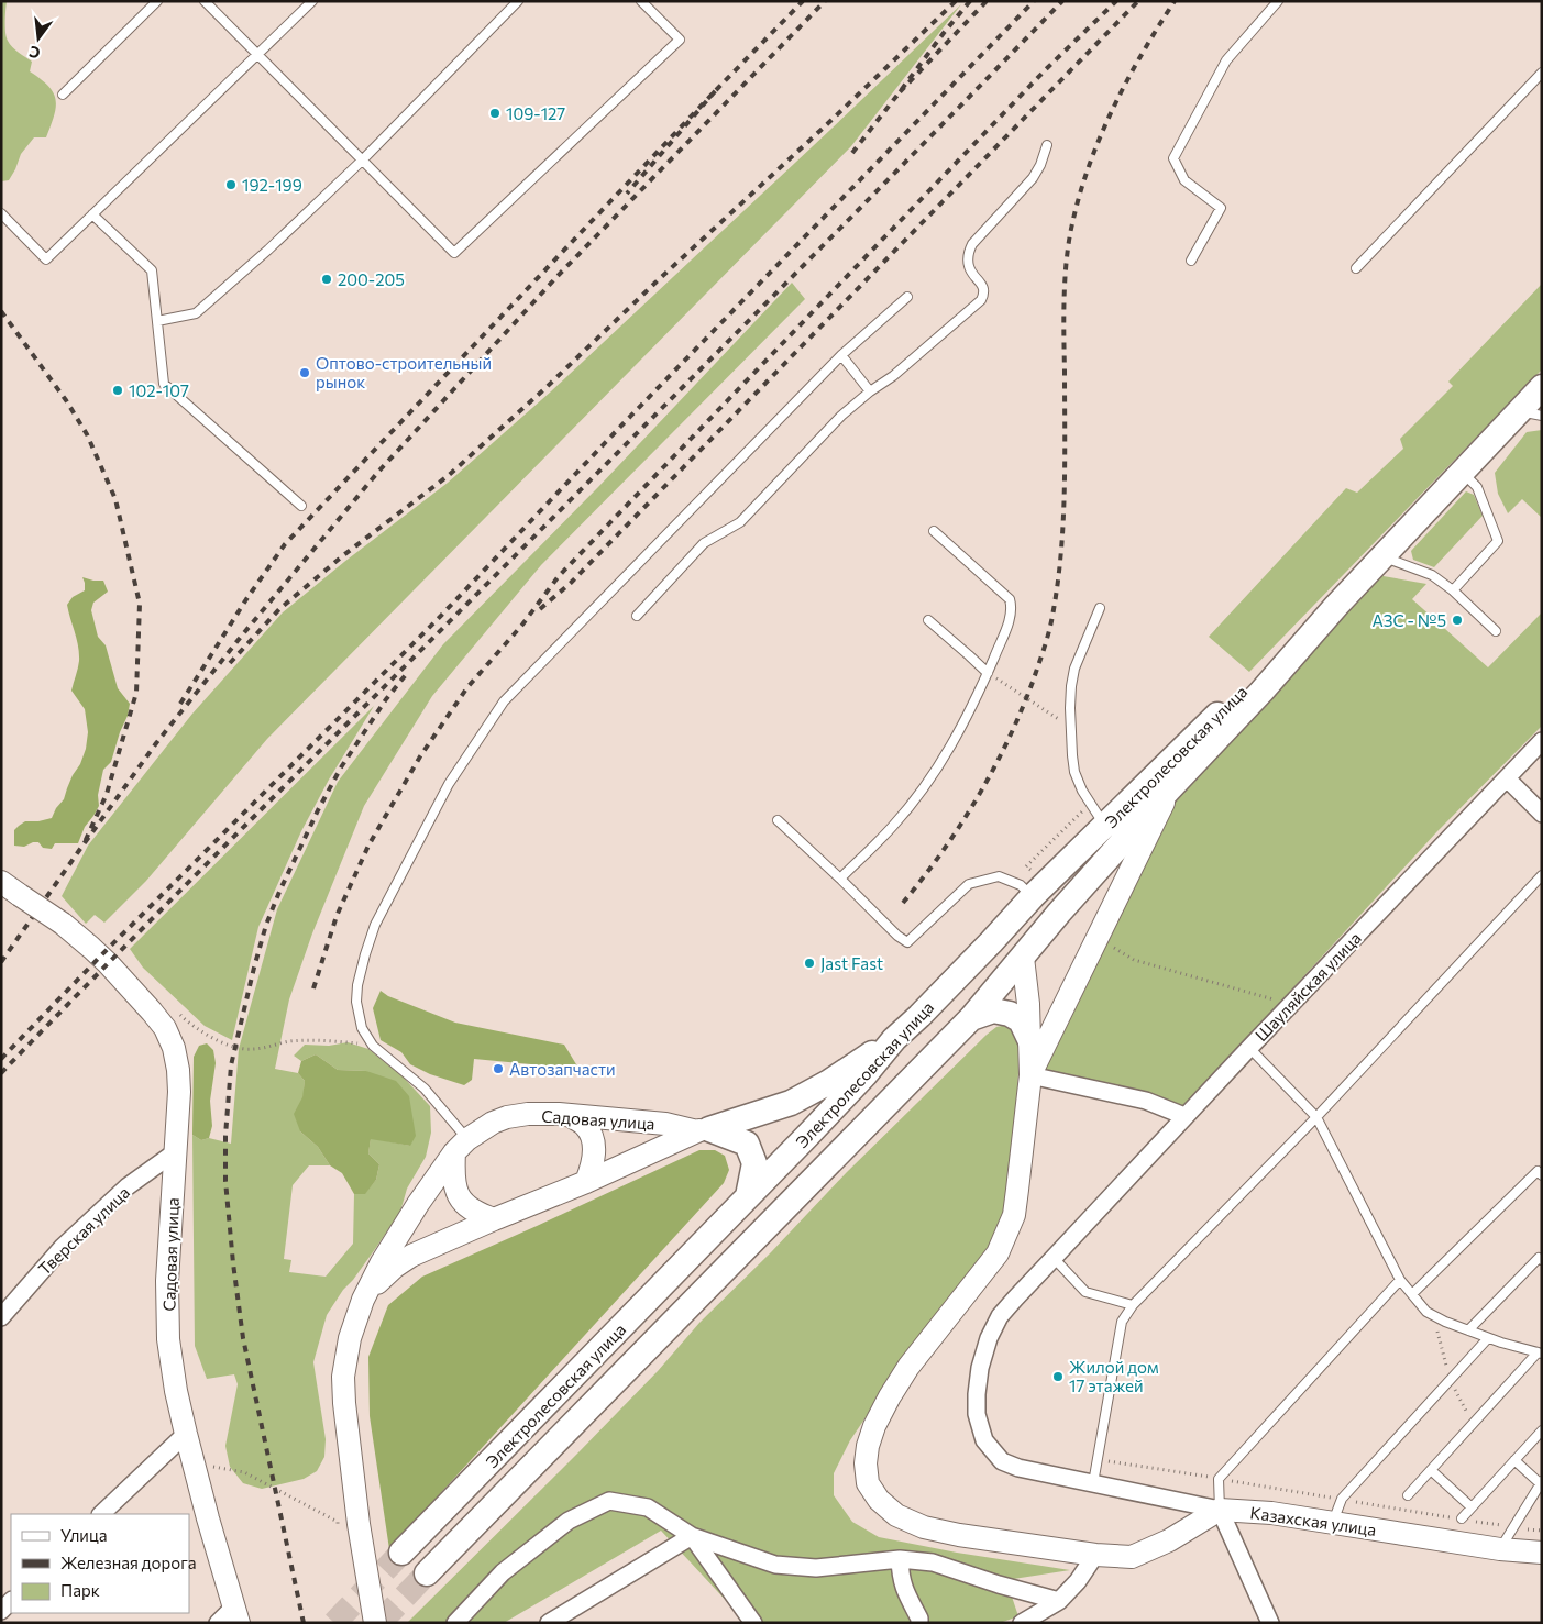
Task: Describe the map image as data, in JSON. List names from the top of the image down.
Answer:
{
  "streets": {
    "main road": ["Электролесовская улица"],
    "street": [
      "Шауляйская улица",
      "Садовая улица",
      "Тверская улица",
      "Казахская улица"
    ]
  },
  "crossings": [
    ["Шауляйская улица", "Казахская улица"],
    ["Садовая улица", "Тверская улица"]
  ],
  "places": [
    "109-127",
    "192-199",
    "200-205",
    "Оптово-строительный рынок",
    "102-107",
    "АЗС - №5",
    "Jast Fast",
    "Автозапчасти",
    "Жилой дом 17 этажей"
  ],
  "legend": ["Улица", "Железная дорога", "Парк"],
  "north": "bottom"
}
